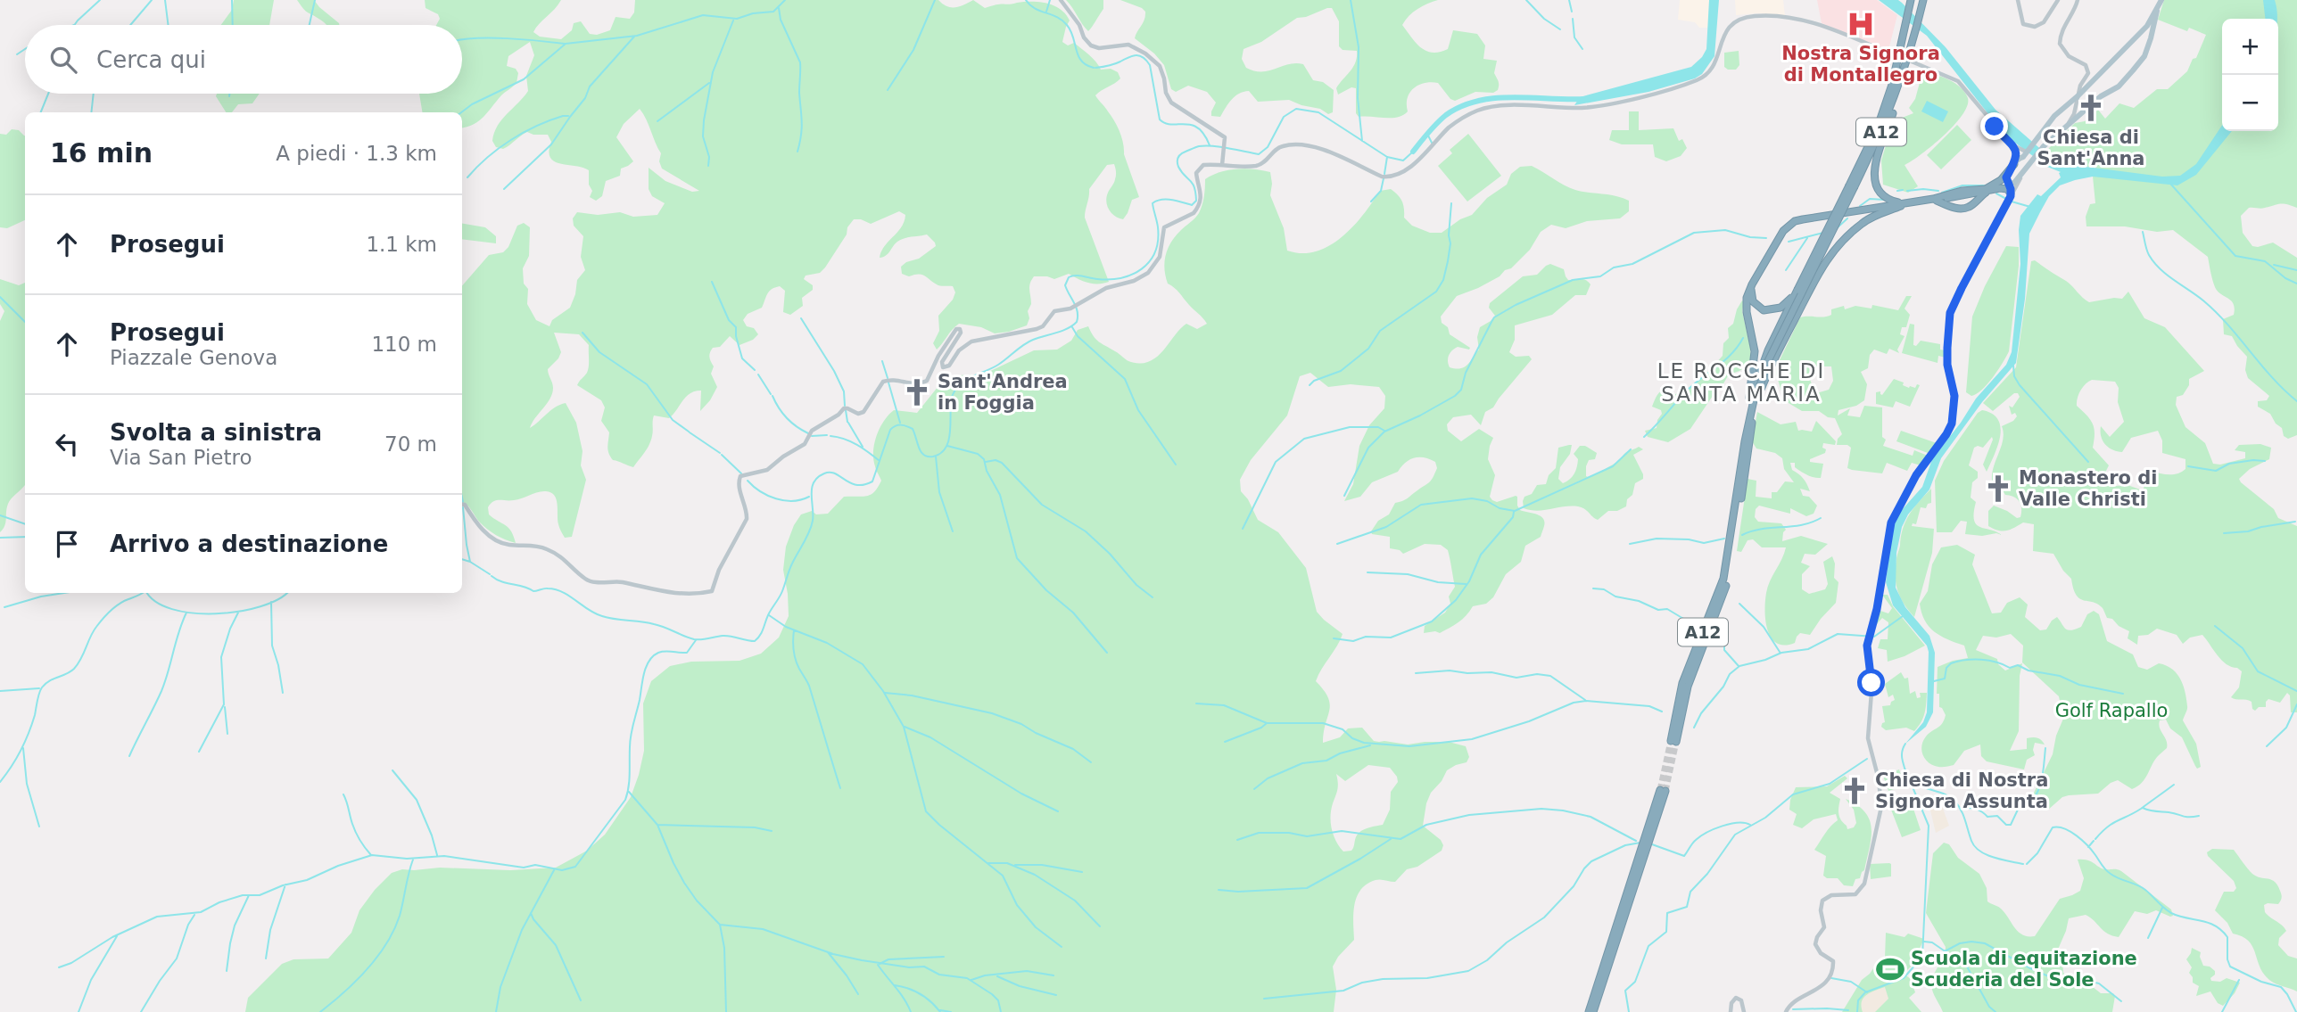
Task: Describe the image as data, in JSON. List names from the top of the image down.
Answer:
{
  "streets": {
    "highway": ["A12"]
  },
  "districts": ["LE ROCCHE DI SANTA MARIA"],
  "parks": ["Golf Rapallo"],
  "places": {
    "hospital": ["Nostra Signora di Montallegro"],
    "church": [
      "Chiesa di Sant'Anna",
      "Sant'Andrea in Foggia",
      "Monastero di Valle Christi",
      "Chiesa di Nostra Signora Assunta"
    ],
    "sports": ["Scuola di equitazione Scuderia del Sole"]
  },
  "page": {
    "map_buttons": ["+", "−"],
    "search": "Cerca qui",
    "heading": ["16 min", "A piedi · 1.3 km"],
    "list": [
      ["Prosegui", "1.1 km"],
      ["Prosegui", "Piazzale Genova", "110 m"],
      ["Svolta a sinistra", "Via San Pietro", "70 m"],
      "Arrivo a destinazione"
    ]
  }
}
